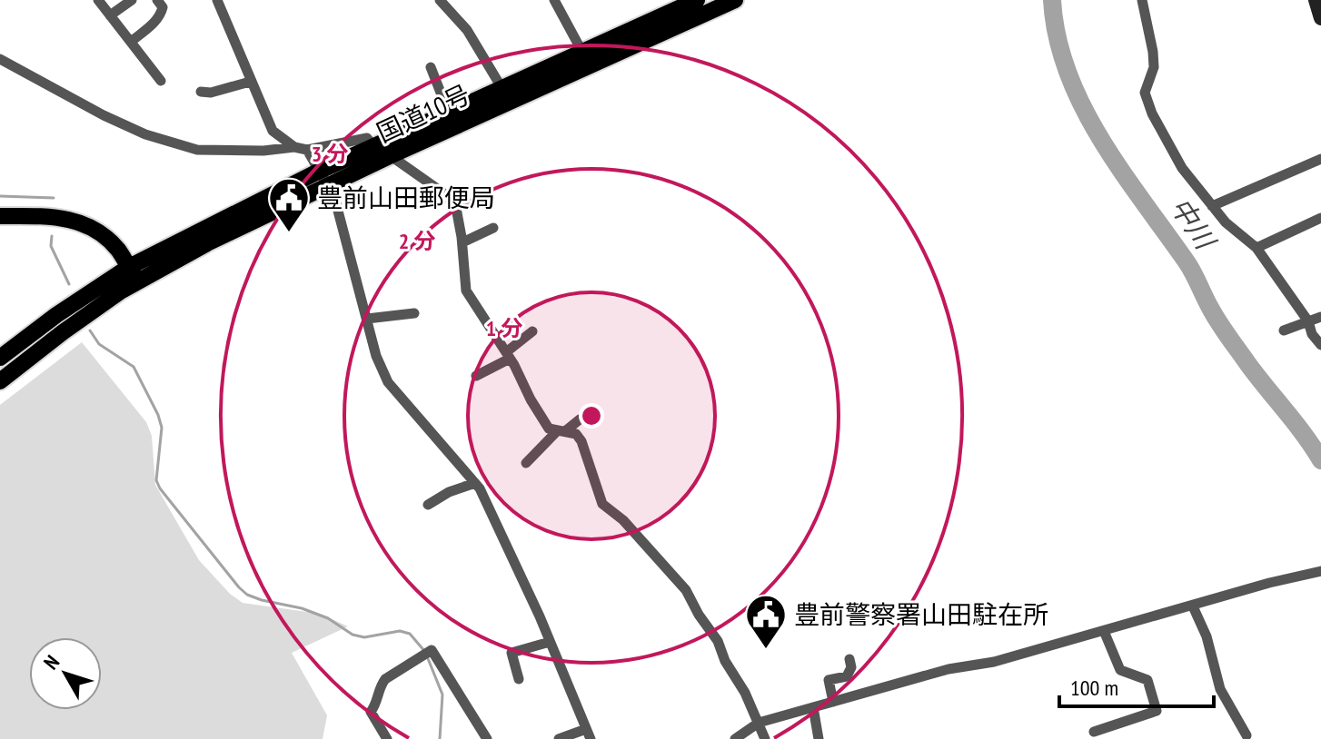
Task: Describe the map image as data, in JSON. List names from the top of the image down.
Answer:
{
  "streets": {
    "highway": ["国道10号"]
  },
  "water": ["中川"],
  "places": {
    "public building": ["豊前山田郵便局", "豊前警察署山田駐在所"]
  },
  "scale_bar": "100 m",
  "north": "top left",
  "rings": ["3 分", "2 分", "1 分"]
}
